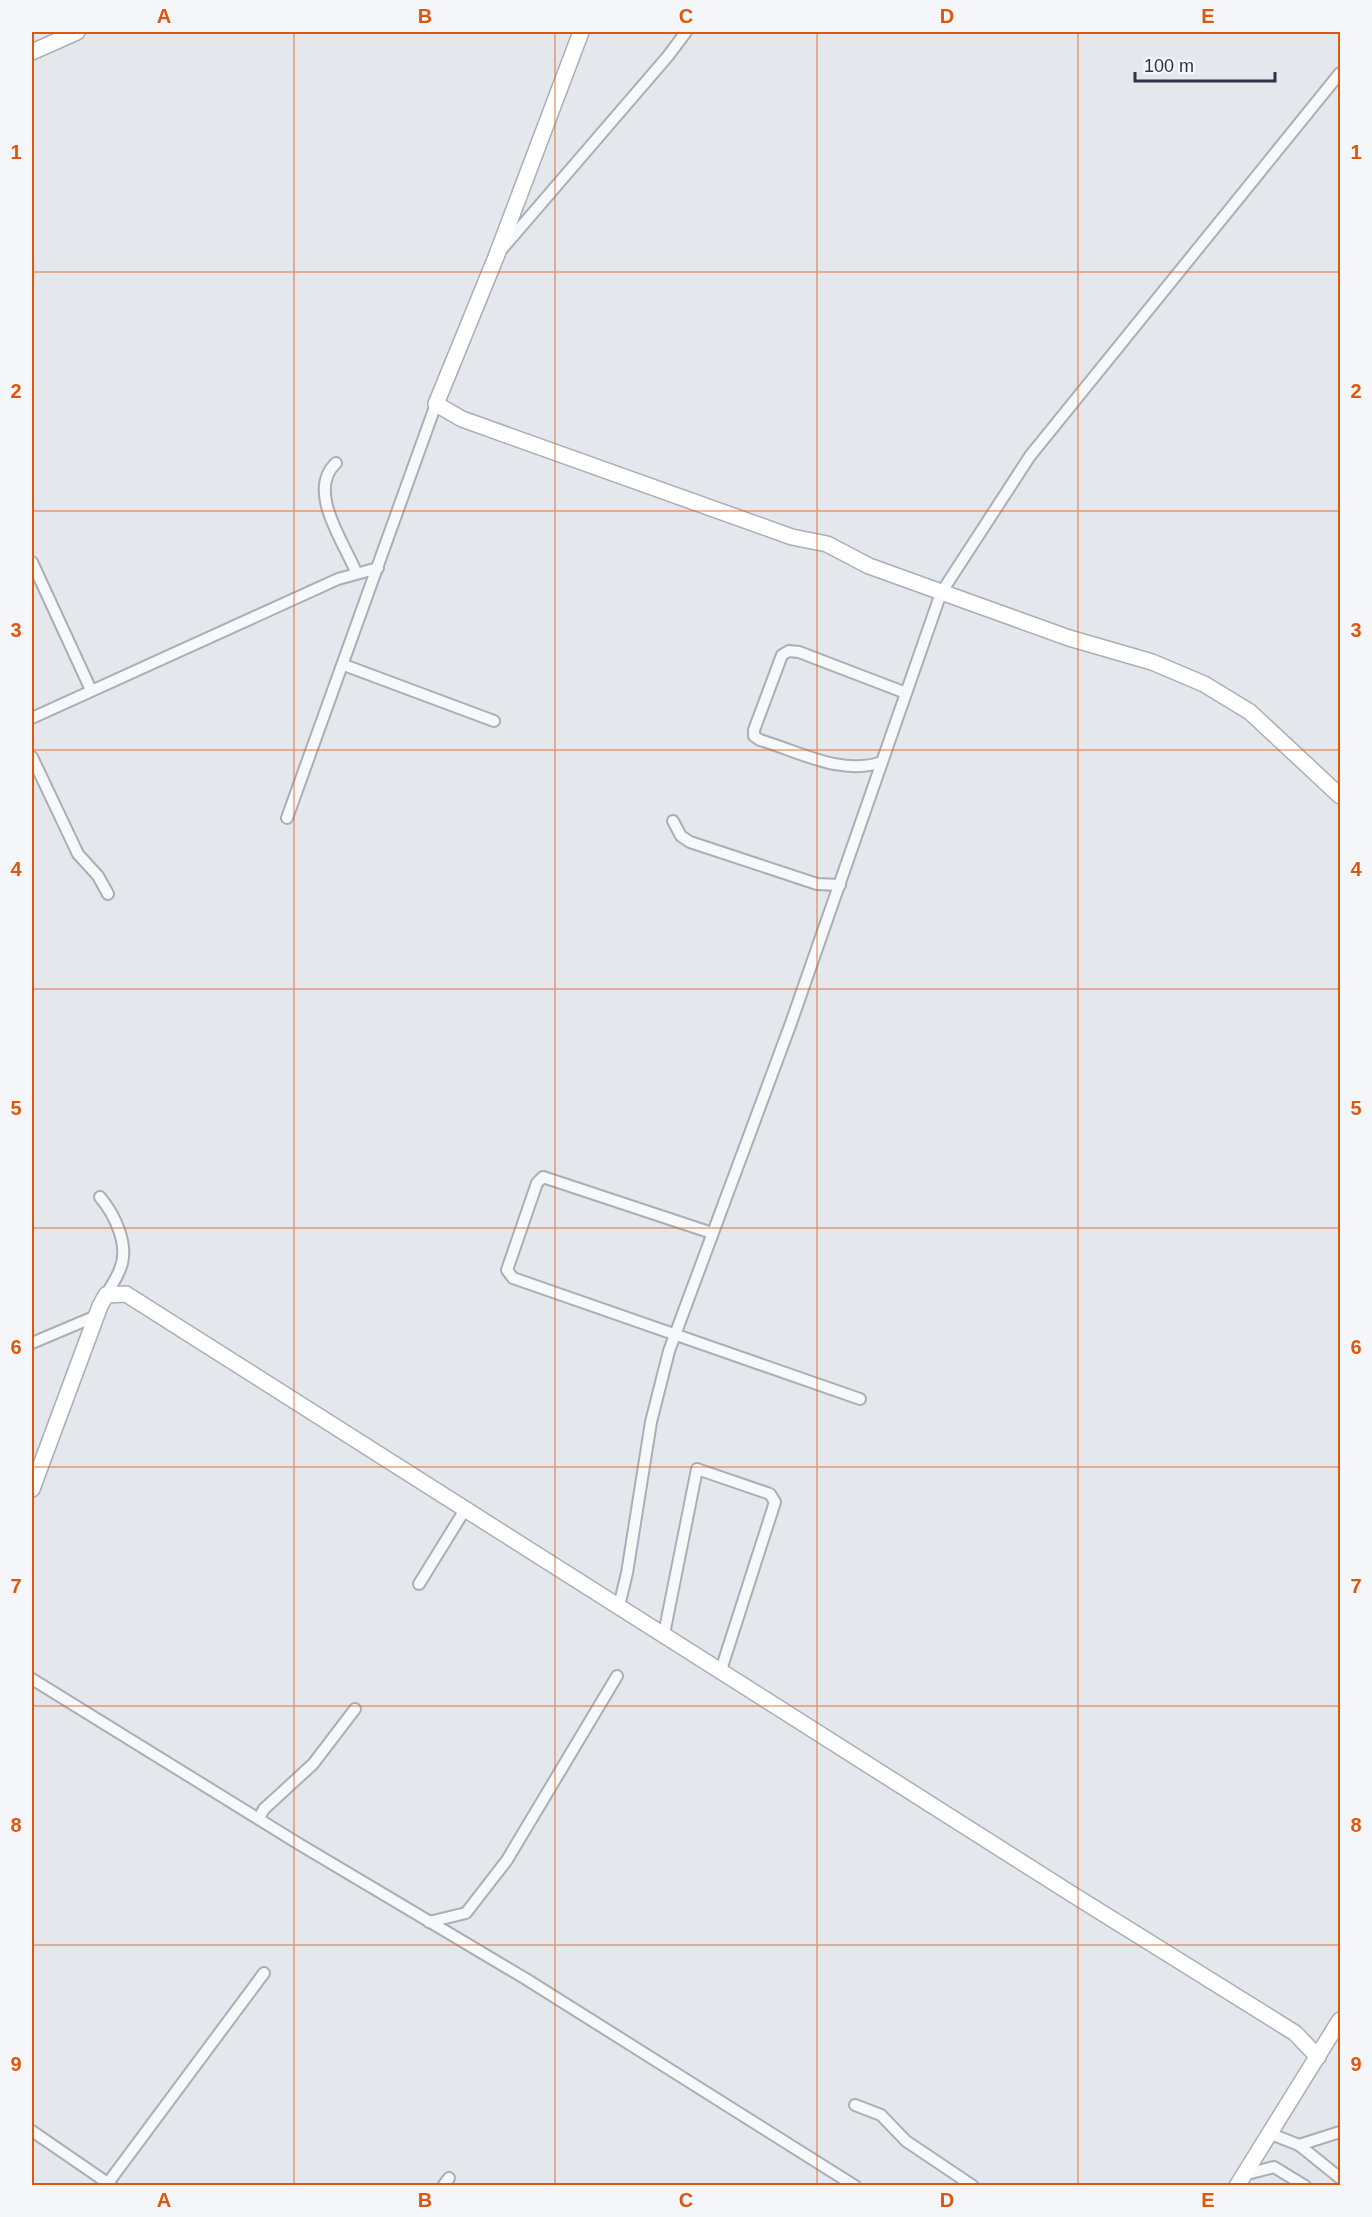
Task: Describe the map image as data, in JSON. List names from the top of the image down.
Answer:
{
  "scale_bar": "100 m",
  "grid": {
    "columns": [
      "A",
      "B",
      "C",
      "D",
      "E"
    ],
    "rows": [
      "1",
      "2",
      "3",
      "4",
      "5",
      "6",
      "7",
      "8",
      "9"
    ]
  }
}
